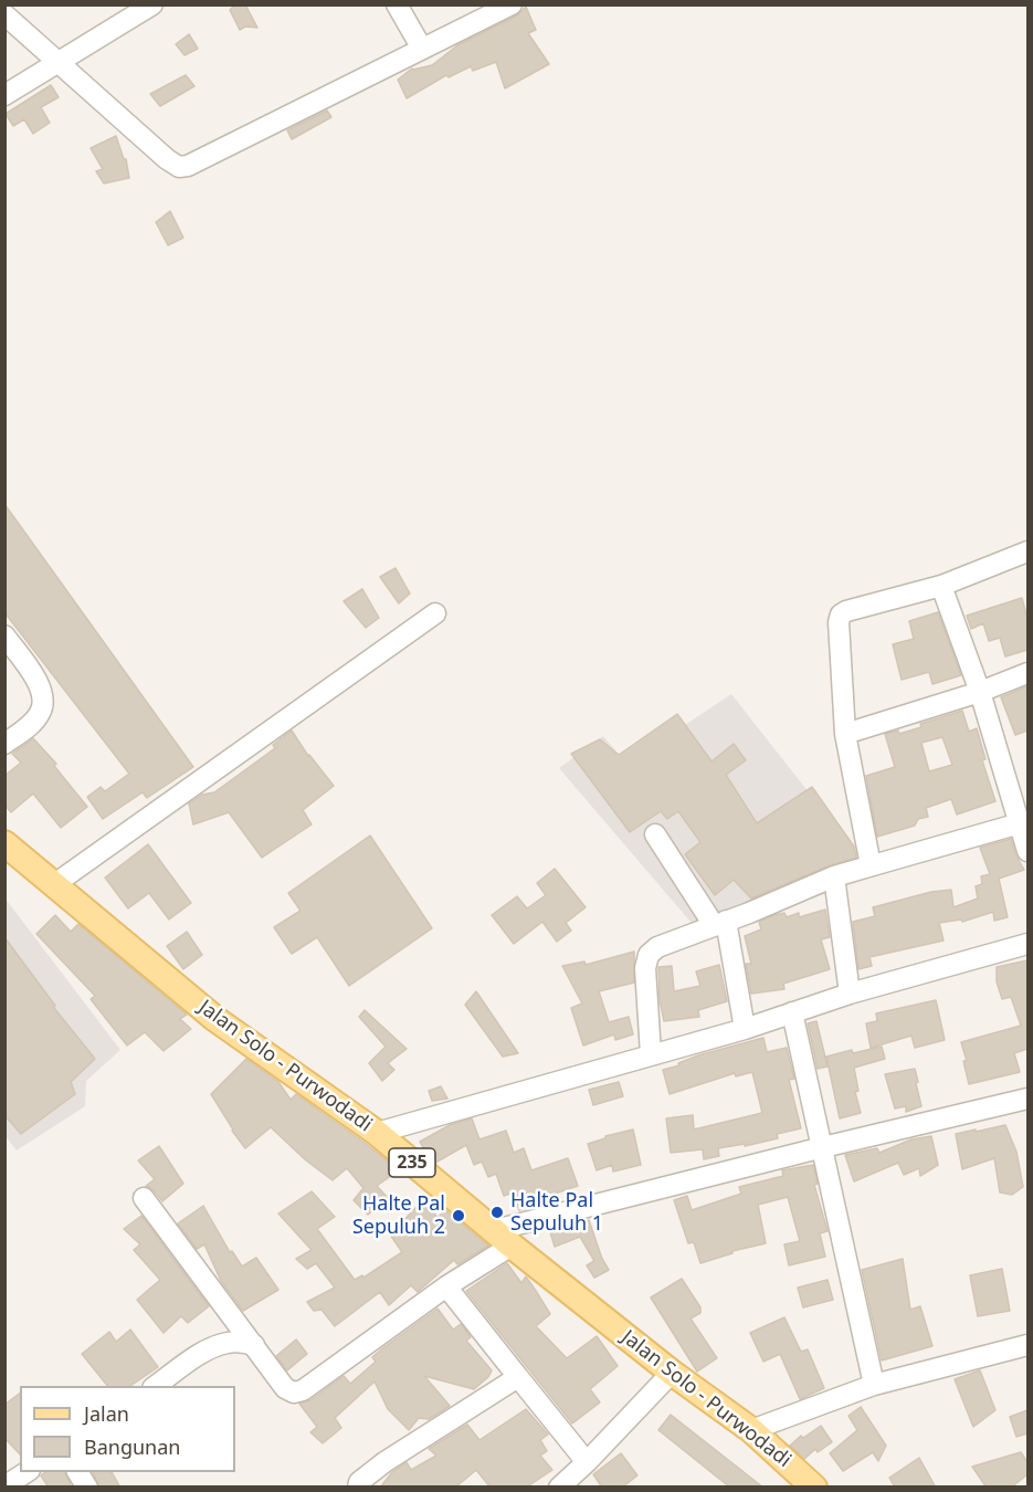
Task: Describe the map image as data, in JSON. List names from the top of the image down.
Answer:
{
  "streets": {
    "main road": ["Jalan Solo - Purwodadi", "235"]
  },
  "places": ["Halte Pal Sepuluh 1", "Halte Pal Sepuluh 2"],
  "legend": ["Jalan", "Bangunan"]
}
